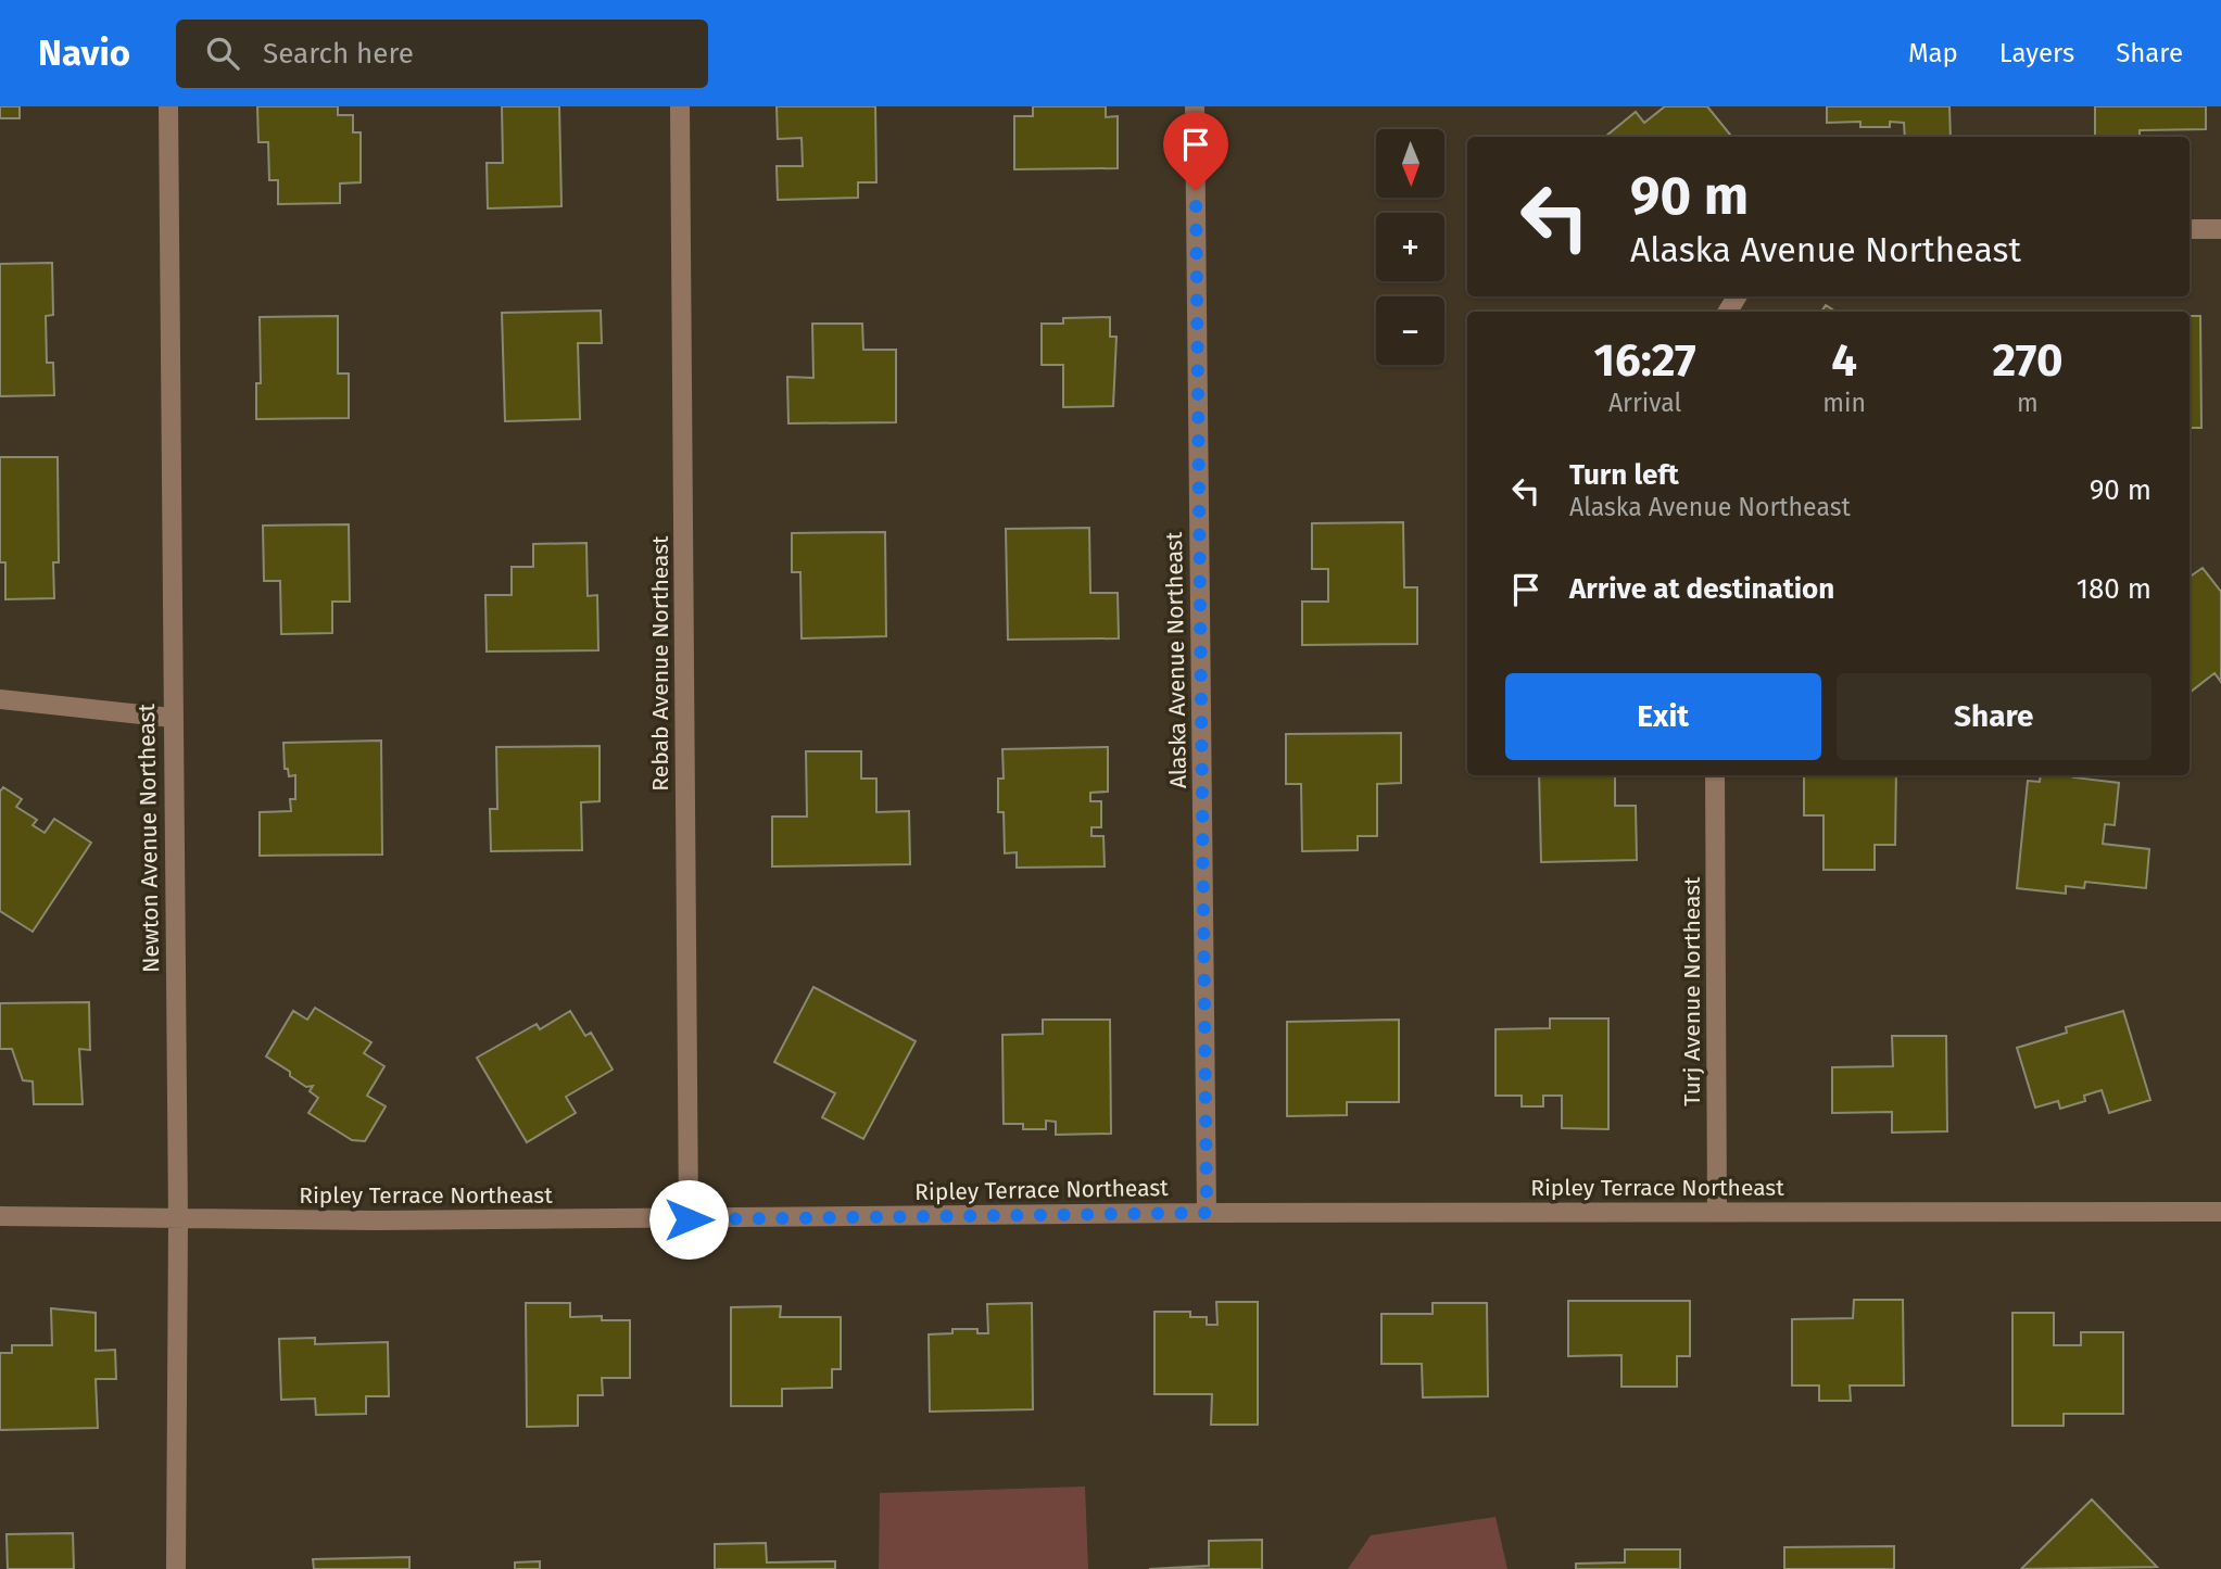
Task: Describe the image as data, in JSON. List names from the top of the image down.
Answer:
{
  "streets": {
    "street": [
      "Alaska Avenue Northeast",
      "Rebab Avenue Northeast",
      "Newton Avenue Northeast",
      "Turj Avenue Northeast",
      "Ripley Terrace Northeast"
    ]
  },
  "crossings": [
    ["Alaska Avenue Northeast", "Ripley Terrace Northeast"],
    ["Rebab Avenue Northeast", "Ripley Terrace Northeast"],
    ["Newton Avenue Northeast", "Ripley Terrace Northeast"],
    ["Turj Avenue Northeast", "Ripley Terrace Northeast"]
  ],
  "north": "bottom",
  "page": {
    "header": "Navio",
    "search": "Search here",
    "nav": ["Map", "Layers", "Share"],
    "map_buttons": ["+", "−"],
    "turn": ["90 m", "Alaska Avenue Northeast"],
    "eta": [
      "16:27",
      "Arrival",
      "4",
      "min",
      "270",
      "m"
    ],
    "list": [
      {
        "name": "Turn left",
        "note": "Alaska Avenue Northeast",
        "value": "90 m"
      },
      {
        "name": "Arrive at destination",
        "value": "180 m"
      }
    ],
    "buttons": ["Exit", "Share"]
  }
}
